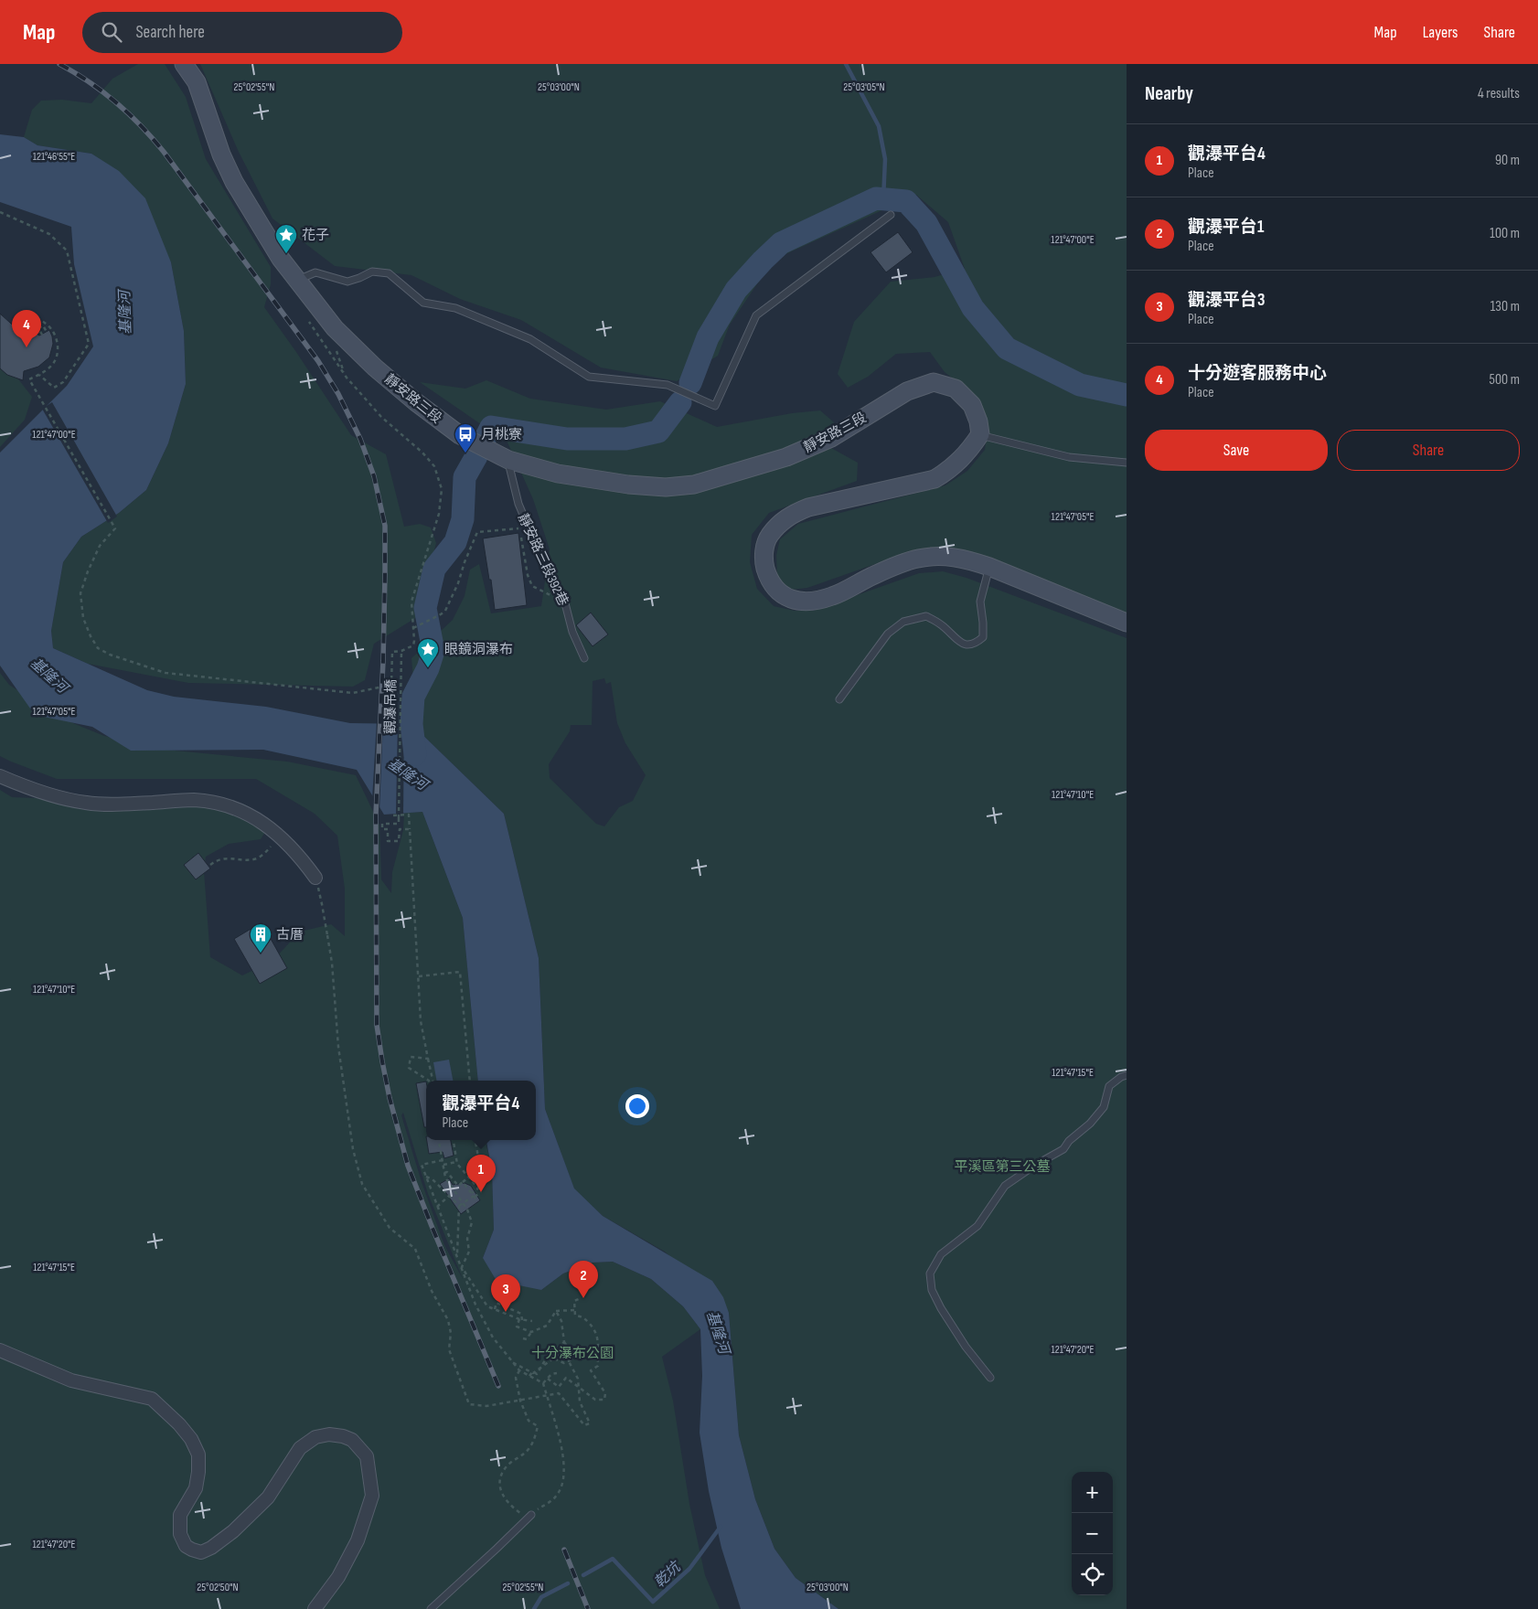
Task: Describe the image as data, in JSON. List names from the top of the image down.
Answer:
{
  "streets": {
    "main road": ["靜安路三段"],
    "lane": ["靜安路三段392巷"],
    "path": ["觀瀑吊橋"]
  },
  "crossings": [
    ["靜安路三段", "靜安路三段392巷"]
  ],
  "water": ["基隆河", "乾坑"],
  "parks": ["平溪區第三公墓", "十分瀑布公園"],
  "places": {
    "place": ["花子", "眼鏡洞瀑布"],
    "bus stop": ["月桃寮"],
    "building": ["古厝"]
  },
  "page": {
    "header": "Map",
    "search": "Search here",
    "nav": ["Map", "Layers", "Share"],
    "heading": ["Nearby", "4 results"],
    "list": [
      {
        "mark": "1",
        "name": "觀瀑平台4",
        "note": "Place",
        "value": "90 m"
      },
      {
        "mark": "2",
        "name": "觀瀑平台1",
        "note": "Place",
        "value": "100 m"
      },
      {
        "mark": "3",
        "name": "觀瀑平台3",
        "note": "Place",
        "value": "130 m"
      },
      {
        "mark": "4",
        "name": "十分遊客服務中心",
        "note": "Place",
        "value": "500 m"
      }
    ],
    "pins": [
      "4",
      "1",
      "2",
      "3"
    ],
    "buttons": ["Save", "Share"],
    "popup": ["觀瀑平台4", "Place"],
    "map_buttons": ["+", "−"]
  },
  "coordinates": [
    "25°02'55\"N",
    "25°03'00\"N",
    "25°03'05\"N",
    "121°46'55\"E",
    "121°47'00\"E",
    "121°47'05\"E",
    "121°47'10\"E",
    "121°47'15\"E",
    "121°47'20\"E",
    "25°02'50\"N"
  ]
}
